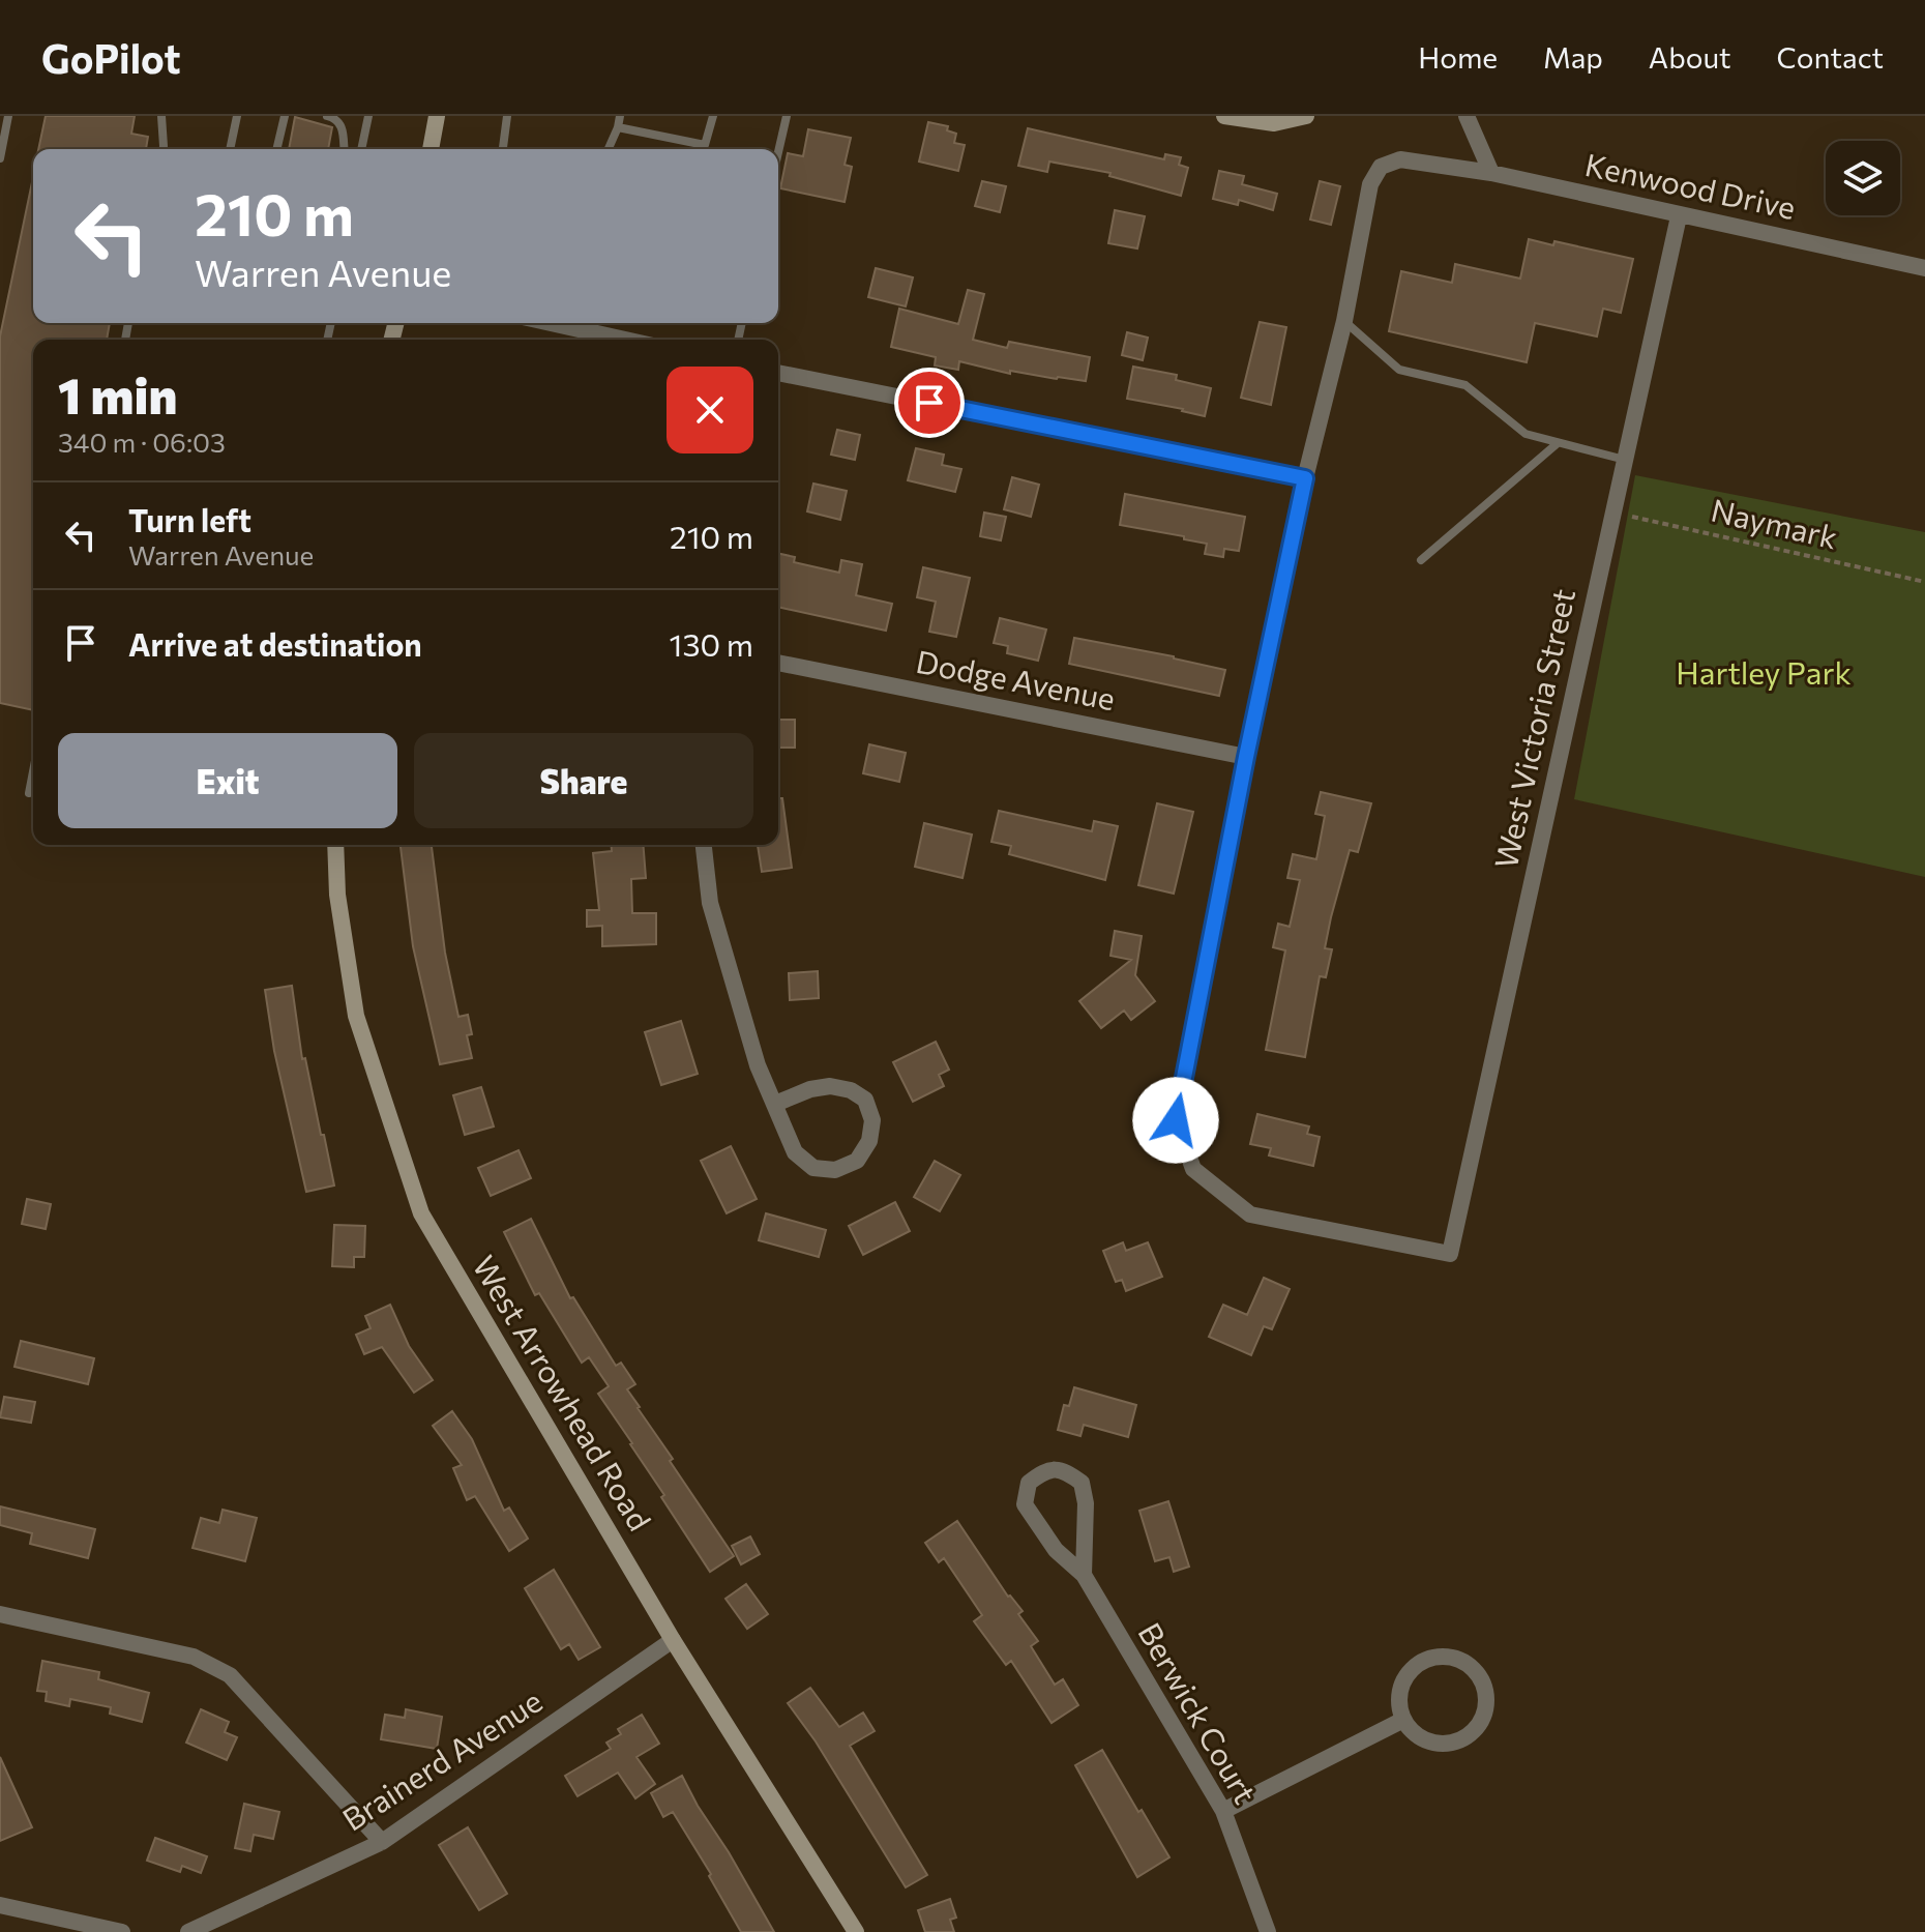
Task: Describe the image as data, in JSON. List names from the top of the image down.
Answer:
{
  "streets": {
    "street": [
      "Kenwood Drive",
      "Dodge Avenue",
      "West Victoria Street",
      "West Arrowhead Road",
      "Berwick Court",
      "Brainerd Avenue"
    ],
    "path": ["Naymark"]
  },
  "crossings": [
    ["Kenwood Drive", "West Victoria Street"],
    ["Naymark", "West Victoria Street"],
    ["Dodge Avenue", "West Victoria Street"],
    ["West Arrowhead Road", "Brainerd Avenue"]
  ],
  "parks": ["Hartley Park"],
  "page": {
    "header": "GoPilot",
    "nav": [
      "Home",
      "Map",
      "About",
      "Contact"
    ],
    "turn": ["210 m", "Warren Avenue"],
    "heading": ["1 min", "340 m · 06:03"],
    "list": [
      {
        "name": "Turn left",
        "note": "Warren Avenue",
        "value": "210 m"
      },
      {
        "name": "Arrive at destination",
        "value": "130 m"
      }
    ],
    "buttons": ["Exit", "Share"]
  }
}
